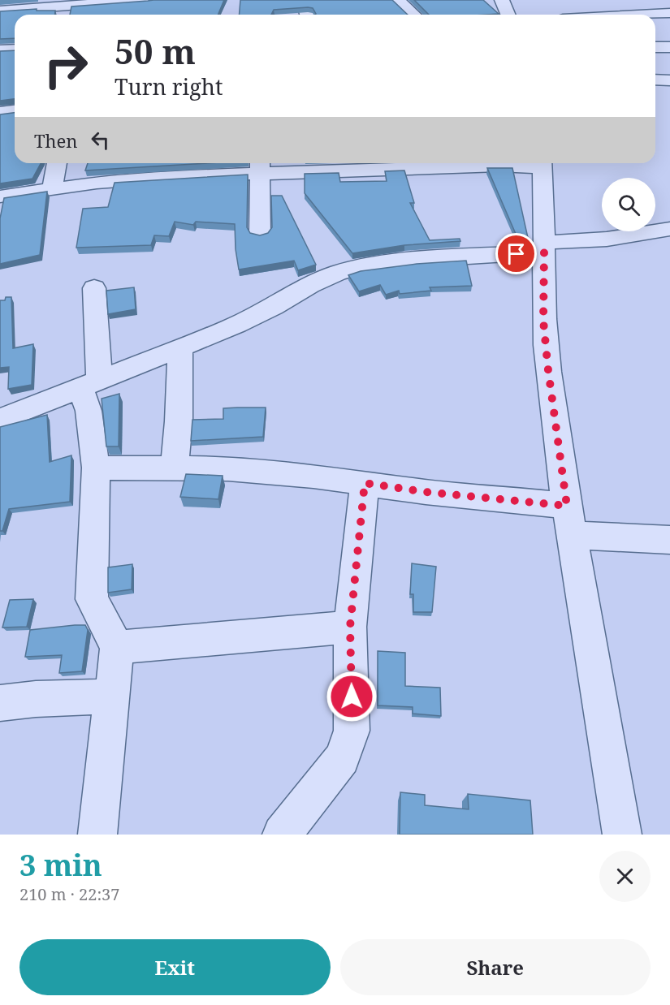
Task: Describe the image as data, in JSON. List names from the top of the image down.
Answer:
{
  "page": {
    "turn": ["50 m", "Turn right"],
    "then": "Then",
    "heading": ["3 min", "210 m · 22:37"],
    "buttons": ["Exit", "Share"]
  }
}
